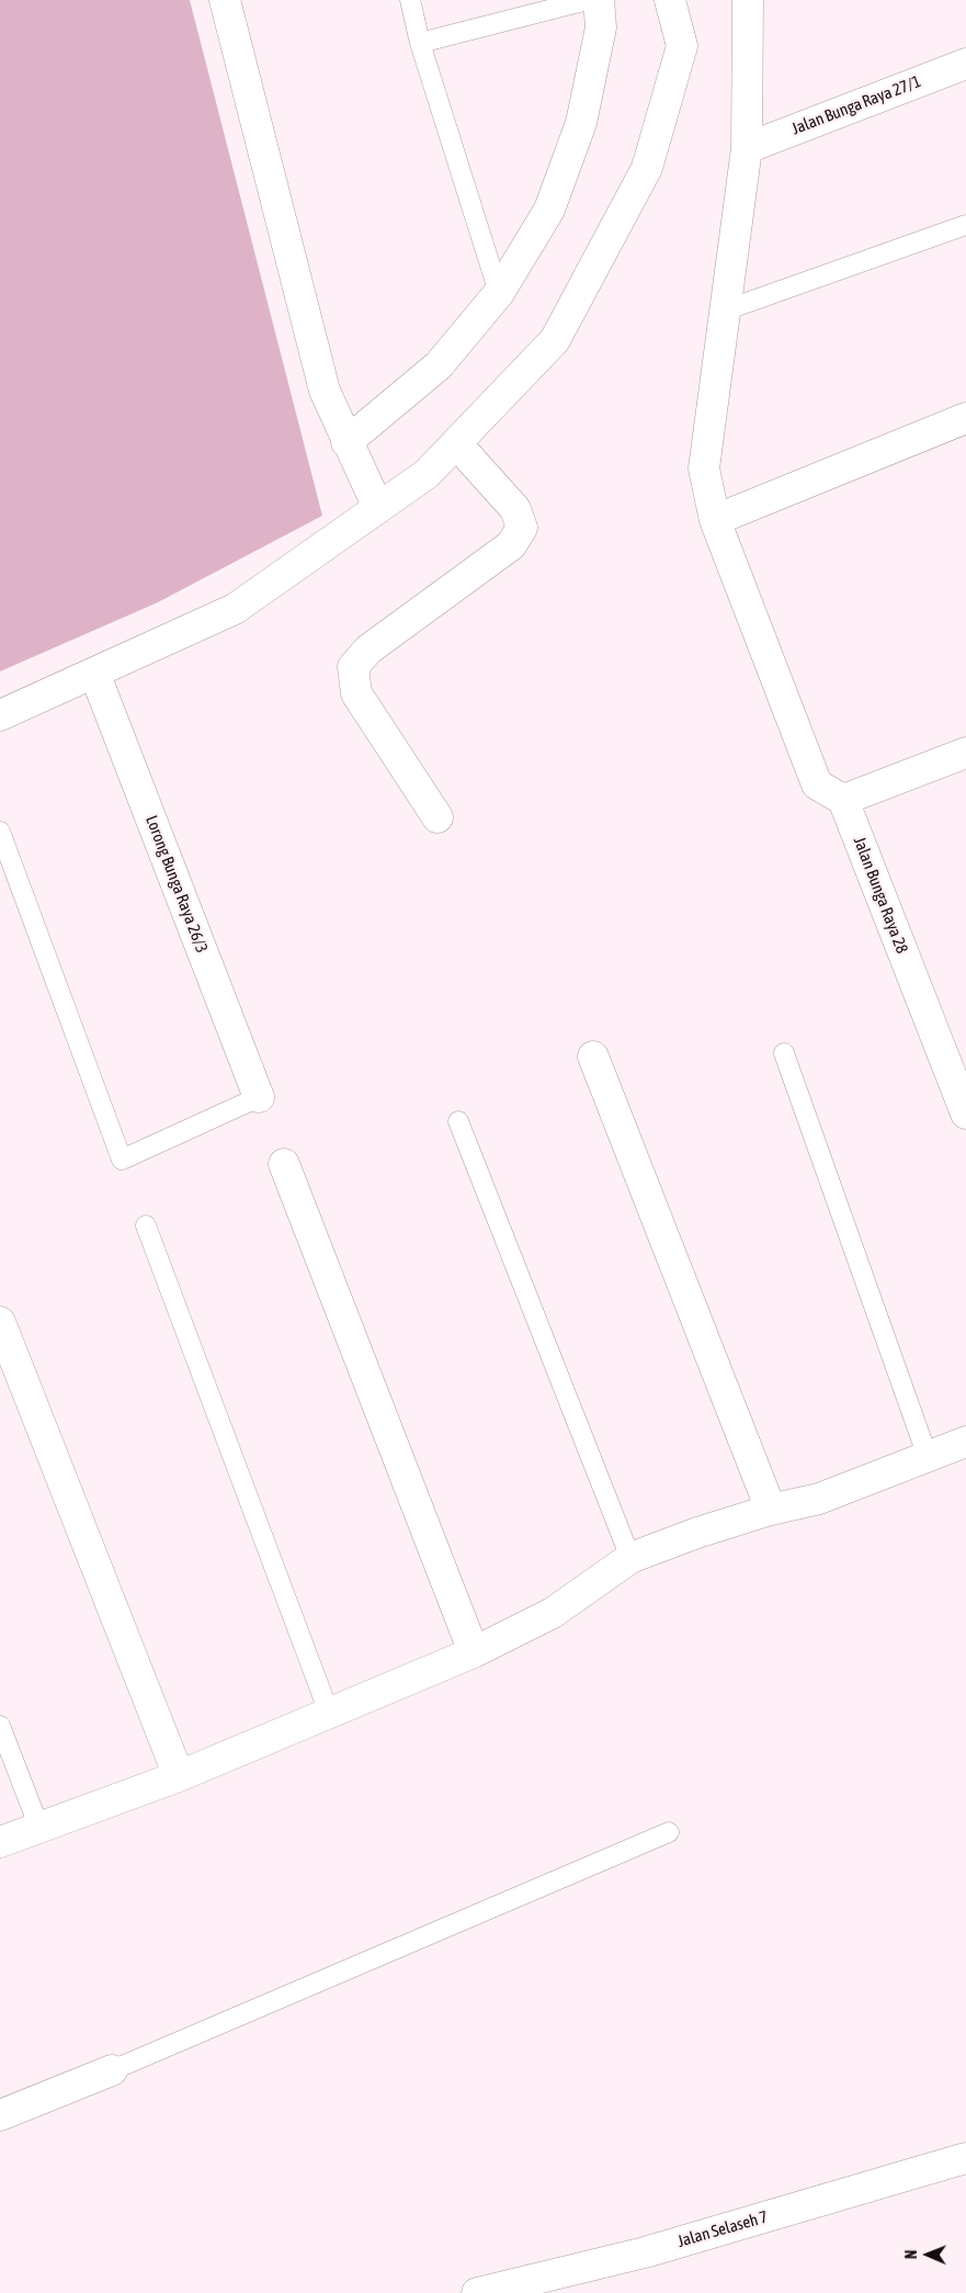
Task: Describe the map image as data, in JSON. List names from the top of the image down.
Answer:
{
  "streets": {
    "street": [
      "Jalan Bunga Raya 27/1",
      "Lorong Bunga Raya 26/3",
      "Jalan Bunga Raya 28",
      "Jalan Selaseh 7"
    ]
  },
  "north": "left"
}
